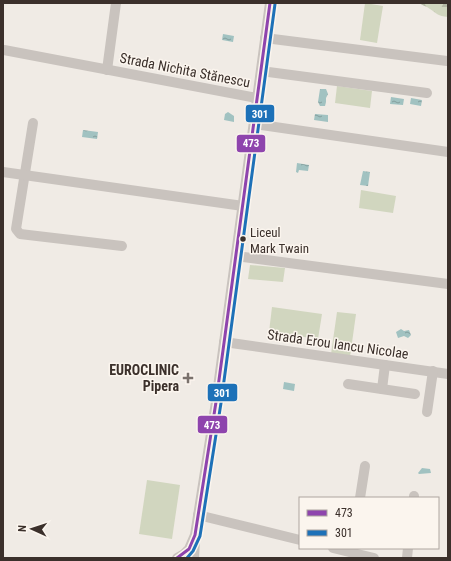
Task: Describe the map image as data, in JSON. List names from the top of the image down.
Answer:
{
  "streets": {
    "street": ["Strada Nichita Stănescu", "Strada Erou Iancu Nicolae"]
  },
  "places": {
    "other": ["Liceul Mark Twain"],
    "health": ["EUROCLINIC Pipera"]
  },
  "lines": ["transit line 473", "transit line 301"],
  "legend": ["473", "301"],
  "north": "left"
}
